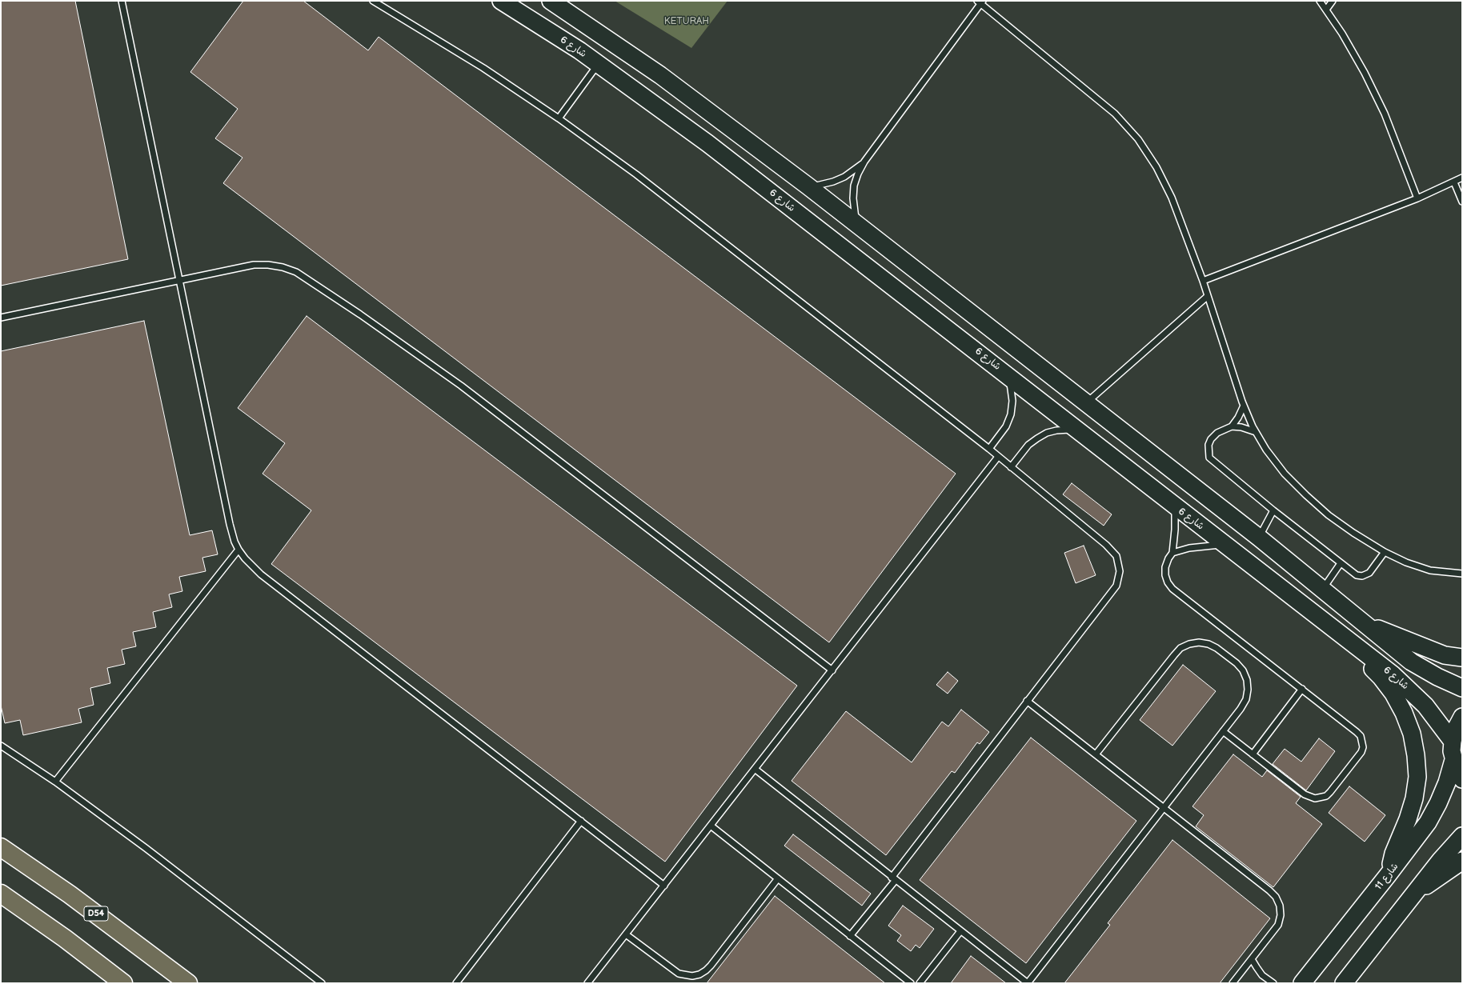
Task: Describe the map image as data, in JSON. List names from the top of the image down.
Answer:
{
  "streets": {
    "main road": ["D54"],
    "street": ["شارع 6", "شارع 11"]
  },
  "parks": ["KETURAH"]
}
